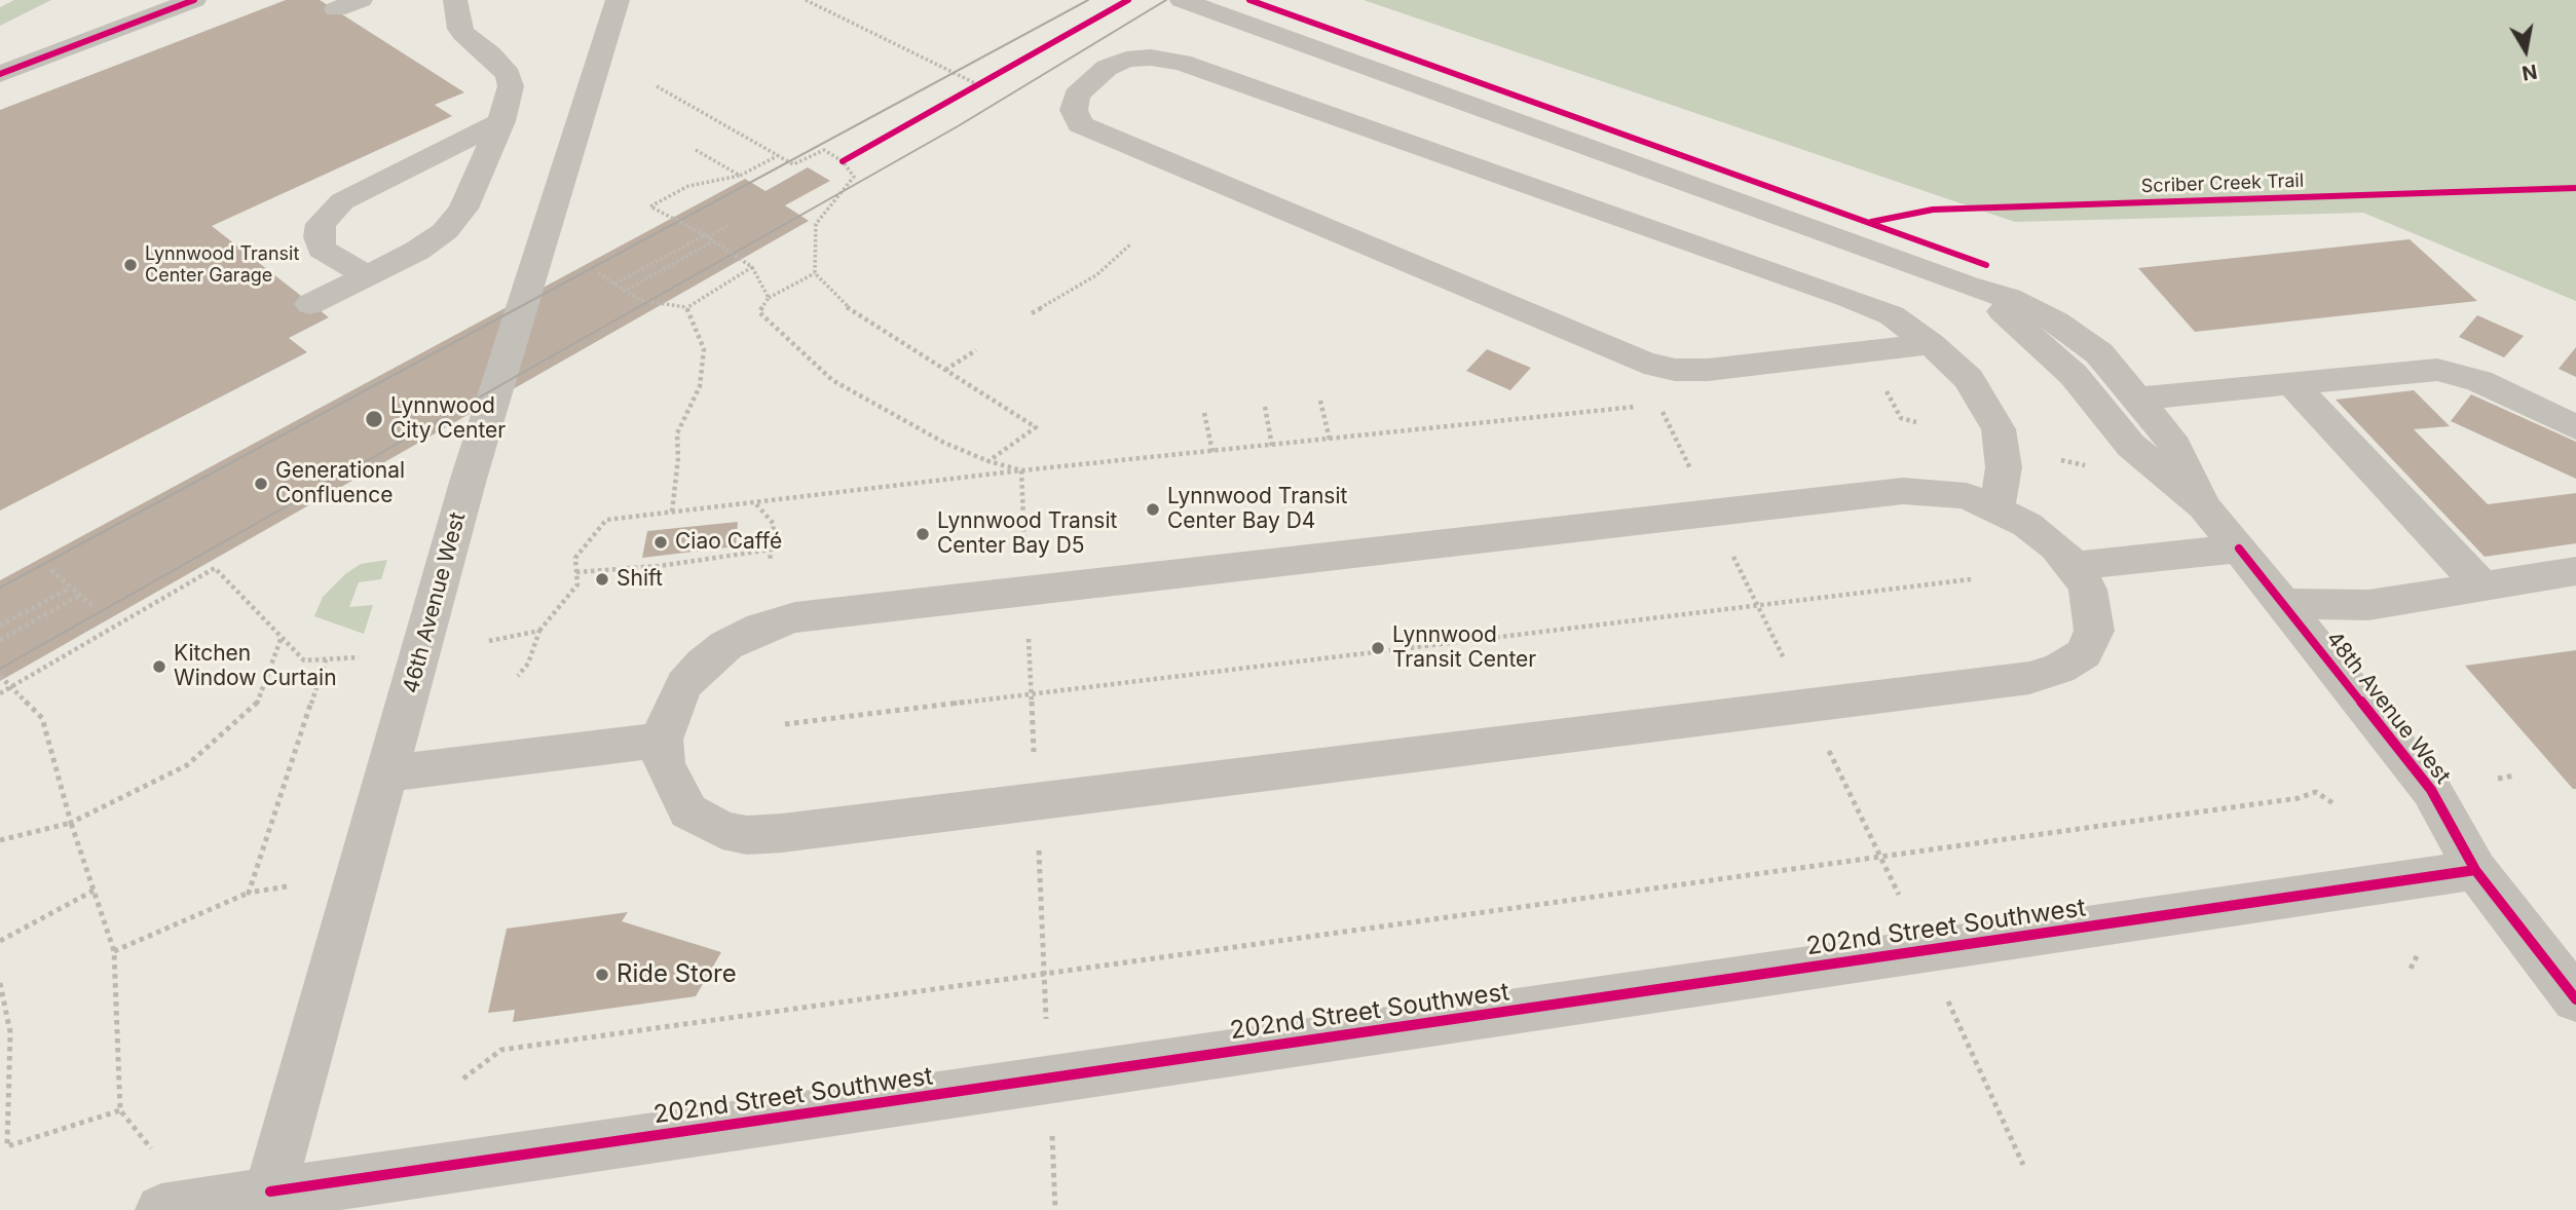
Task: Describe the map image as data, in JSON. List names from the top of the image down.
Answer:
{
  "streets": {
    "street": ["46th Avenue West", "48th Avenue West", "202nd Street Southwest"],
    "cycle path": ["Scriber Creek Trail"]
  },
  "crossings": [
    ["46th Avenue West", "202nd Street Southwest"],
    ["48th Avenue West", "202nd Street Southwest"]
  ],
  "places": [
    "Lynnwood Transit Center Garage",
    "Lynnwood City Center",
    "Generational Confluence",
    "Lynnwood Transit Center Bay D4",
    "Lynnwood Transit Center Bay D5",
    "Ciao Caffé",
    "Shift",
    "Lynnwood Transit Center",
    "Kitchen Window Curtain",
    "Ride Store"
  ],
  "north": "bottom"
}
